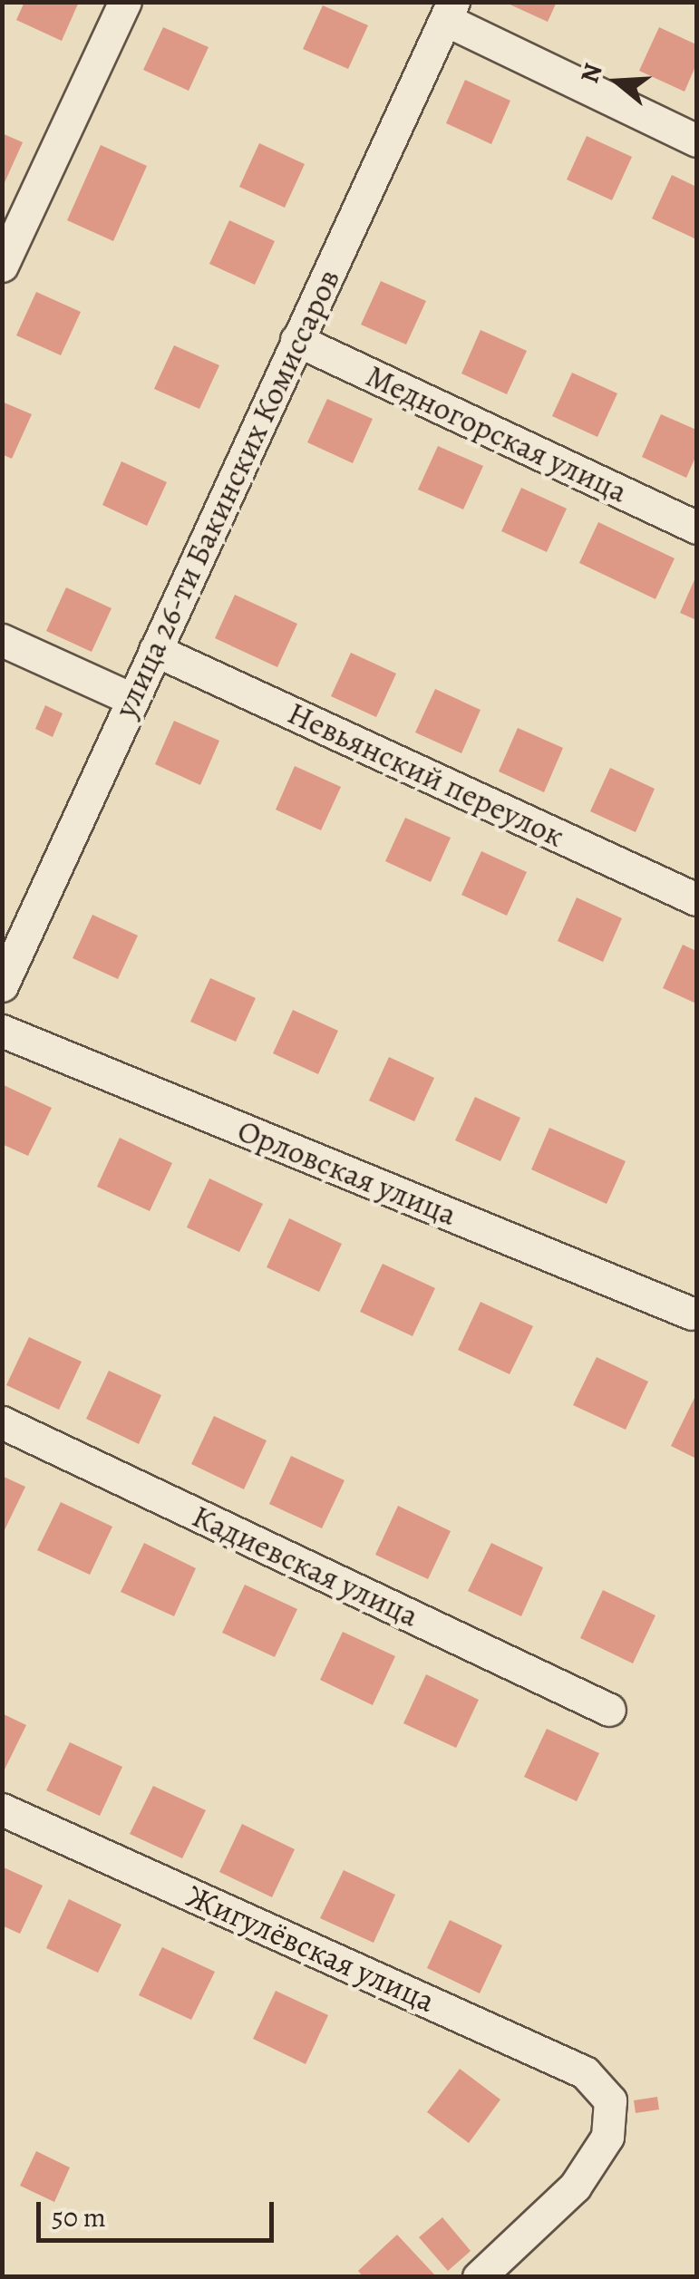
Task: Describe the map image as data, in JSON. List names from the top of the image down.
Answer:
{
  "streets": {
    "street": [
      "Медногорская улица",
      "улица 26-ти Бакинских Комиссаров",
      "Невьянский переулок",
      "Орловская улица",
      "Кадиевская улица",
      "Жигулёвская улица"
    ]
  },
  "crossings": [
    ["Медногорская улица", "улица 26-ти Бакинских Комиссаров"],
    ["улица 26-ти Бакинских Комиссаров", "Невьянский переулок"]
  ],
  "scale_bar": "50 m",
  "north": "left"
}
